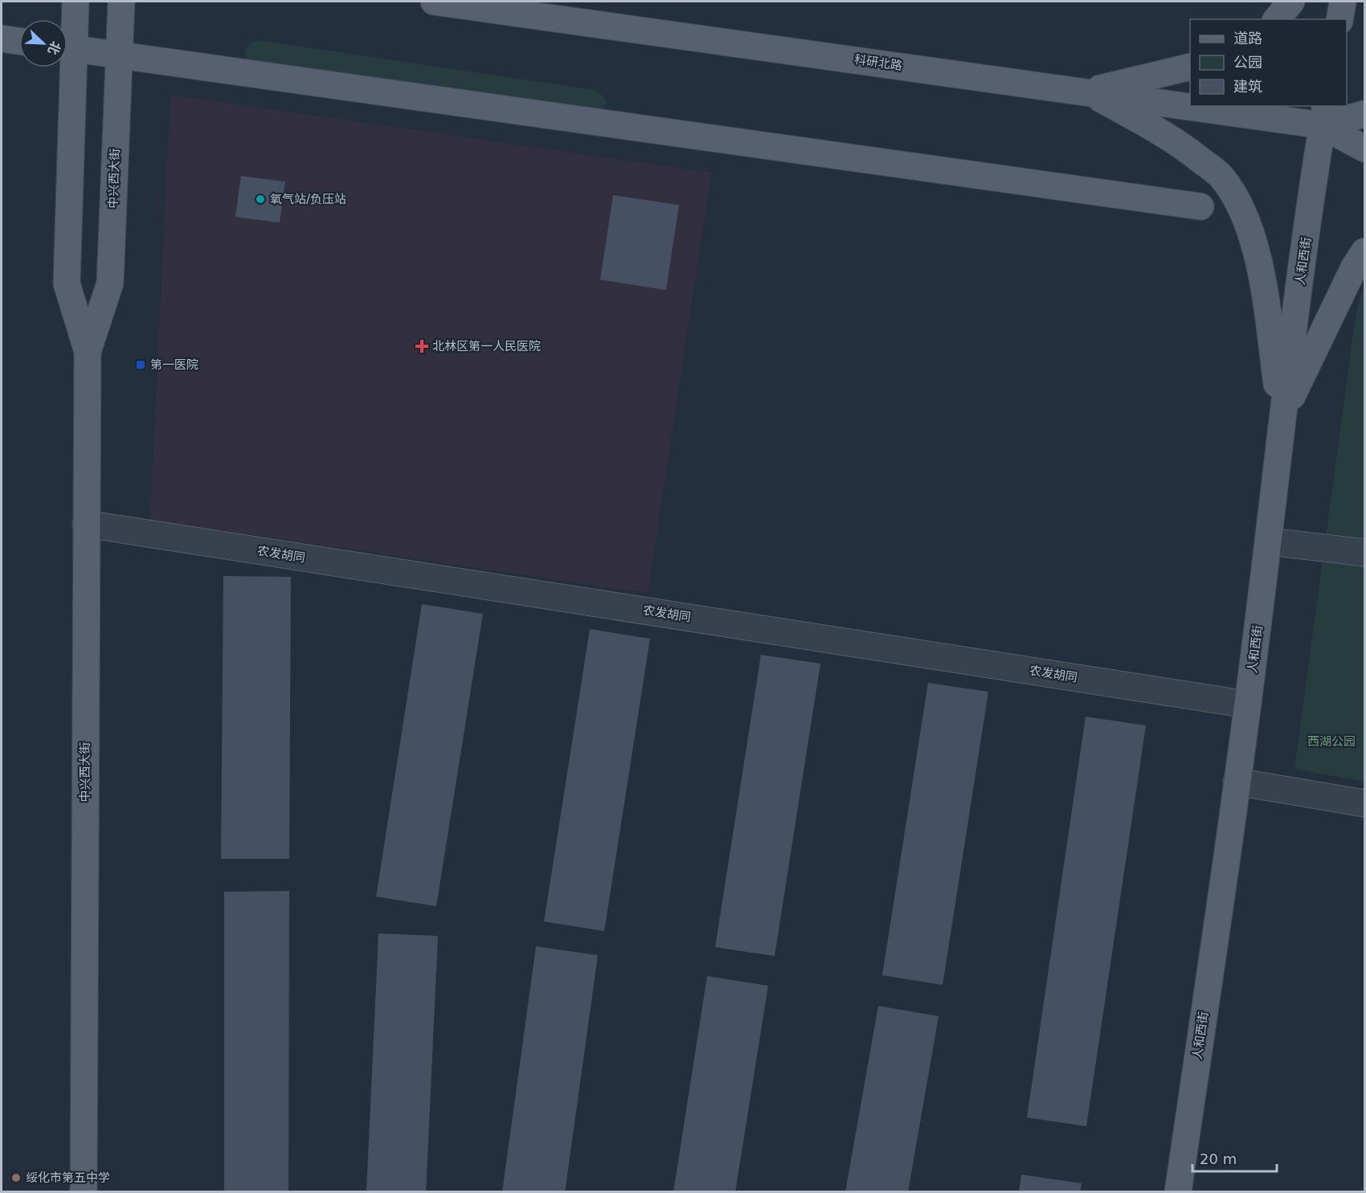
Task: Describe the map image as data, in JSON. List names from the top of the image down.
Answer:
{
  "streets": {
    "main road": ["科研北路", "中兴西大街", "人和西街"],
    "street": ["农发胡同"]
  },
  "crossings": [
    ["科研北路", "人和西街"],
    ["中兴西大街", "农发胡同"],
    ["人和西街", "农发胡同"]
  ],
  "parks": ["西湖公园"],
  "places": {
    "other": ["氧气站/负压站", "绥化市第五中学"],
    "health": ["北林区第一人民医院"],
    "transit": ["第一医院"]
  },
  "legend": ["道路", "公园", "建筑"],
  "scale_bar": "20 m",
  "north": "bottom right"
}
